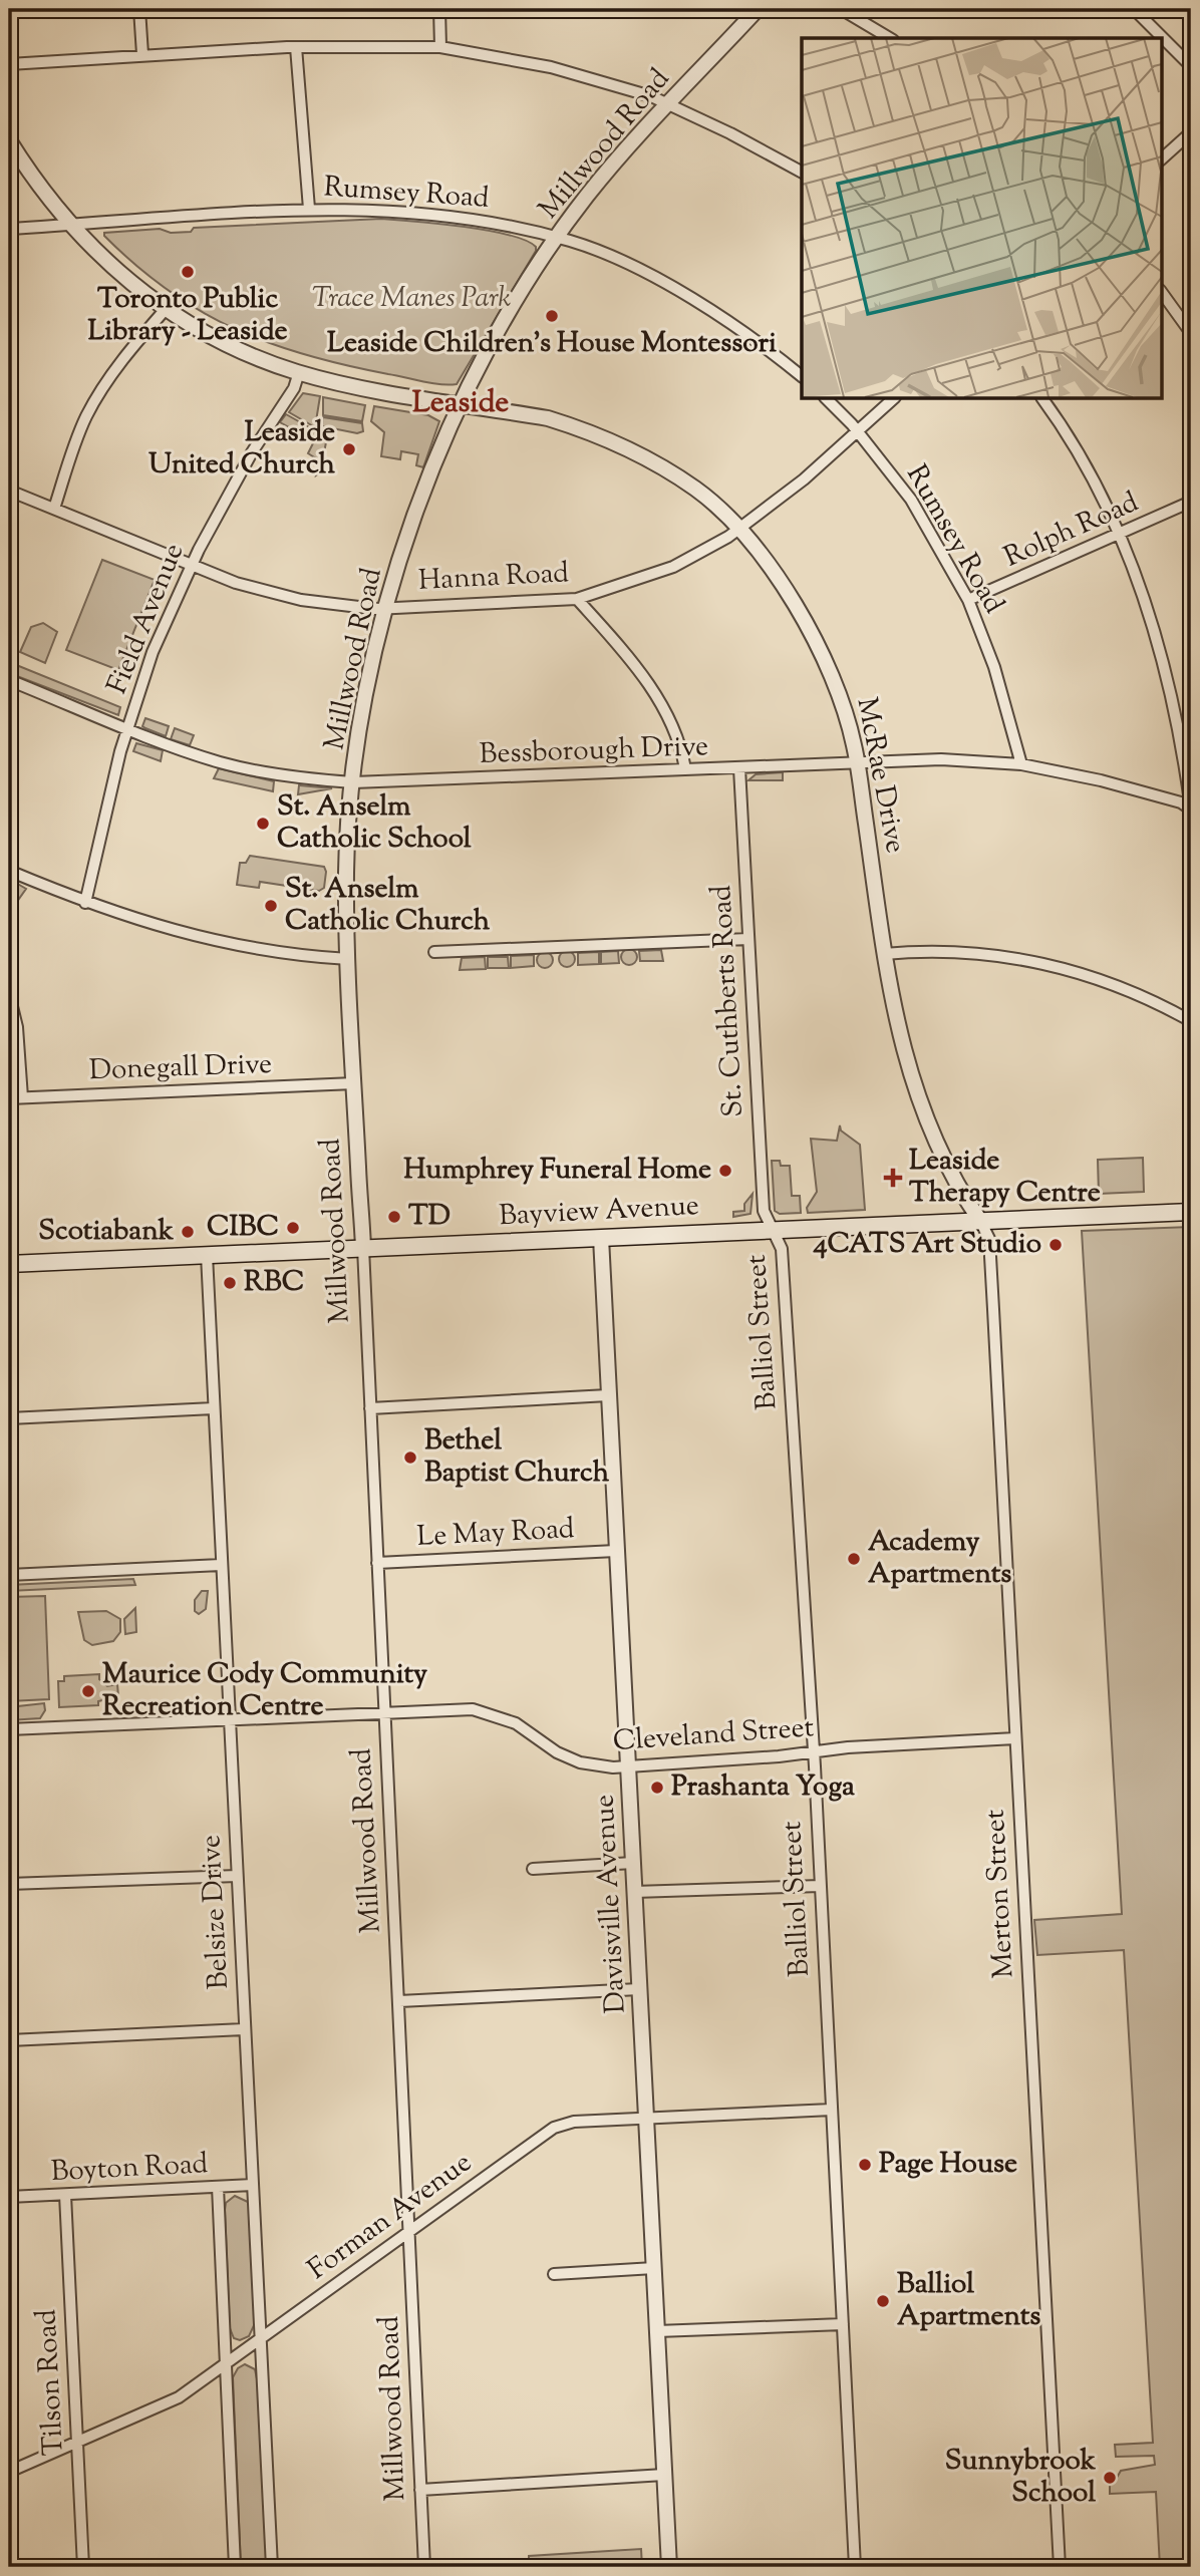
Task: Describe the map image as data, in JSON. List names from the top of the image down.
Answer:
{
  "streets": {
    "main road": ["Bayview Avenue"],
    "street": [
      "Millwood Road",
      "Rumsey Road",
      "Rolph Road",
      "Hanna Road",
      "Field Avenue",
      "Bessborough Drive",
      "McRae Drive",
      "St. Cuthberts Road",
      "Donegall Drive",
      "Balliol Street",
      "Le May Road",
      "Cleveland Street",
      "Merton Street",
      "Davisville Avenue",
      "Belsize Drive",
      "Boyton Road",
      "Forman Avenue",
      "Tilson Road"
    ]
  },
  "crossings": [
    ["Millwood Road", "Rumsey Road"],
    ["Millwood Road", "Hanna Road"],
    ["Millwood Road", "Bessborough Drive"],
    ["Millwood Road", "McRae Drive"],
    ["Millwood Road", "Donegall Drive"],
    ["Millwood Road", "Bayview Avenue"],
    ["Millwood Road", "Le May Road"],
    ["Millwood Road", "Cleveland Street"],
    ["Millwood Road", "Forman Avenue"],
    ["Rumsey Road", "Rolph Road"],
    ["Rumsey Road", "Hanna Road"],
    ["Rumsey Road", "Bessborough Drive"],
    ["Rumsey Road", "McRae Drive"],
    ["Hanna Road", "Field Avenue"],
    ["Hanna Road", "McRae Drive"],
    ["Field Avenue", "Bessborough Drive"],
    ["Field Avenue", "McRae Drive"],
    ["Bessborough Drive", "McRae Drive"],
    ["Bessborough Drive", "St. Cuthberts Road"],
    ["McRae Drive", "Bayview Avenue"],
    ["McRae Drive", "Merton Street"],
    ["St. Cuthberts Road", "Bayview Avenue"],
    ["St. Cuthberts Road", "Balliol Street"],
    ["Bayview Avenue", "Balliol Street"],
    ["Bayview Avenue", "Merton Street"],
    ["Bayview Avenue", "Davisville Avenue"],
    ["Bayview Avenue", "Belsize Drive"],
    ["Balliol Street", "Cleveland Street"],
    ["Balliol Street", "Forman Avenue"],
    ["Le May Road", "Davisville Avenue"],
    ["Cleveland Street", "Merton Street"],
    ["Cleveland Street", "Davisville Avenue"],
    ["Cleveland Street", "Belsize Drive"],
    ["Davisville Avenue", "Forman Avenue"],
    ["Belsize Drive", "Boyton Road"],
    ["Belsize Drive", "Forman Avenue"],
    ["Boyton Road", "Tilson Road"],
    ["Forman Avenue", "Tilson Road"]
  ],
  "districts": ["Leaside"],
  "parks": ["Trace Manes Park"],
  "places": {
    "other": [
      "Toronto Public Library - Leaside",
      "Leaside Children’s House Montessori",
      "Leaside United Church",
      "St. Anselm Catholic School",
      "St. Anselm Catholic Church",
      "Humphrey Funeral Home",
      "TD",
      "CIBC",
      "Scotiabank",
      "4CATS Art Studio",
      "RBC",
      "Bethel Baptist Church",
      "Academy Apartments",
      "Maurice Cody Community Recreation Centre",
      "Prashanta Yoga",
      "Page House",
      "Balliol Apartments",
      "Sunnybrook School"
    ],
    "health": ["Leaside Therapy Centre"]
  }
}
